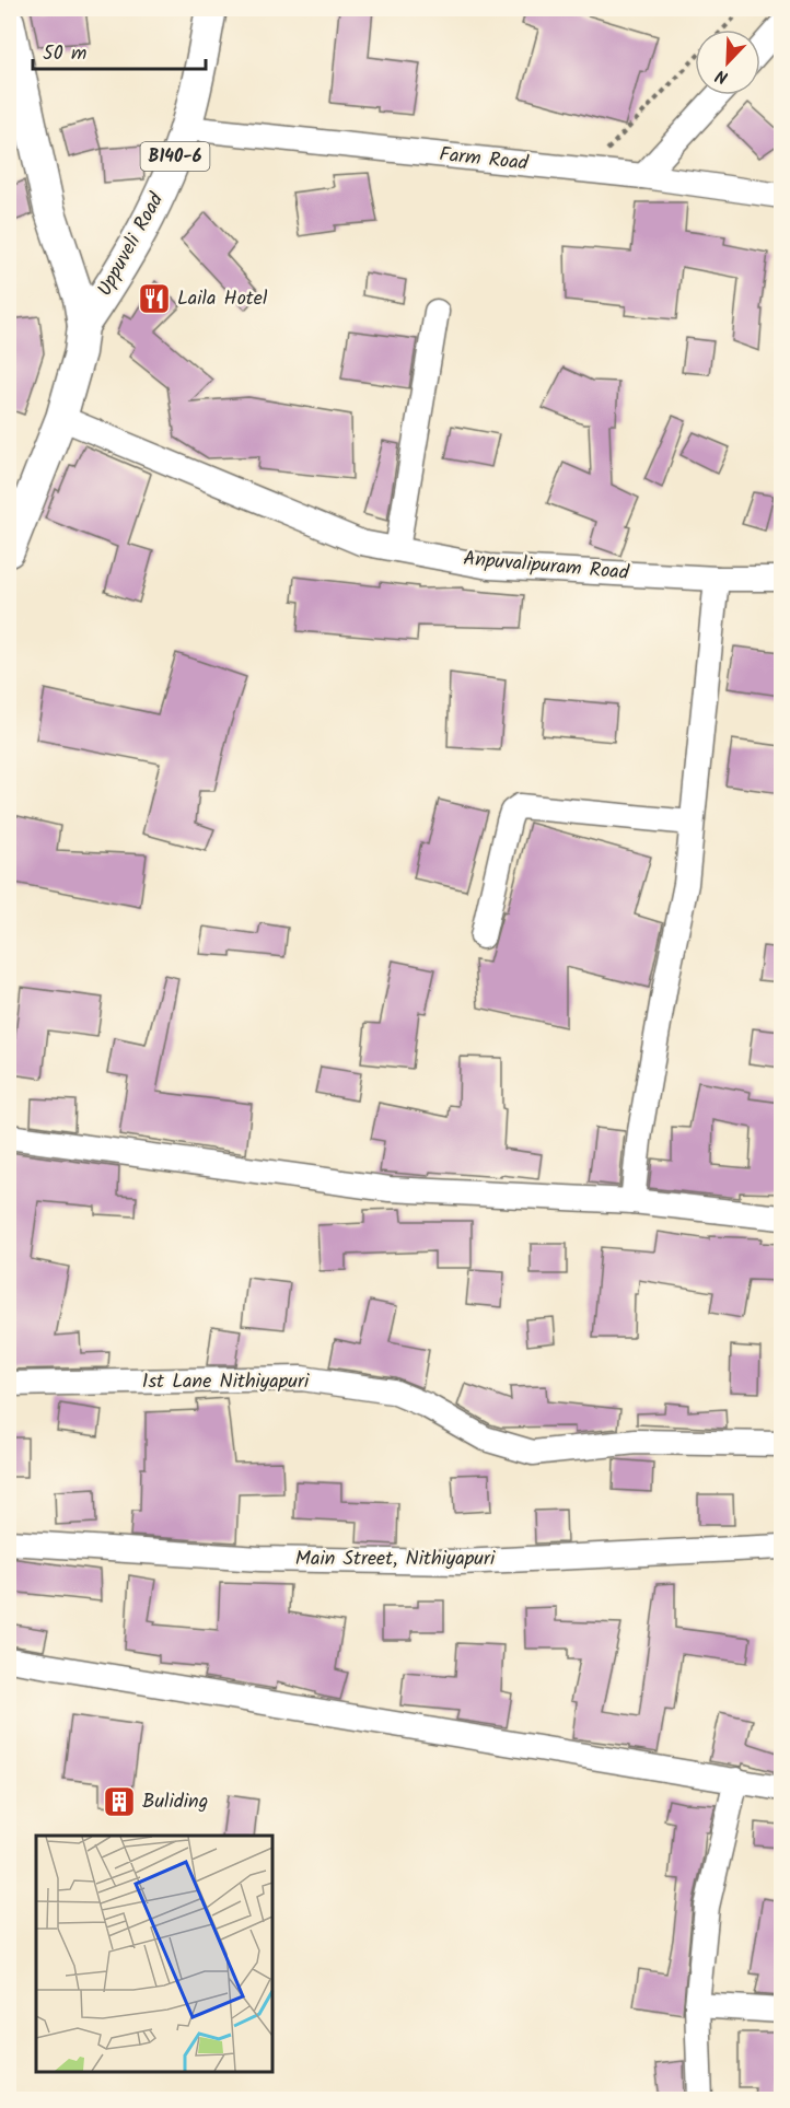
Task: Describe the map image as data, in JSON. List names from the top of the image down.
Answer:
{
  "streets": {
    "main road": ["B140-6", "Uppuveli Road"],
    "street": [
      "Farm Road",
      "Anpuvalipuram Road",
      "1st Lane Nithiyapuri",
      "Main Street, Nithiyapuri"
    ]
  },
  "crossings": [
    ["Farm Road", "Uppuveli Road"]
  ],
  "places": {
    "restaurant": ["Laila Hotel"],
    "building": ["Buliding"]
  },
  "scale_bar": "50 m",
  "north": "bottom left"
}
